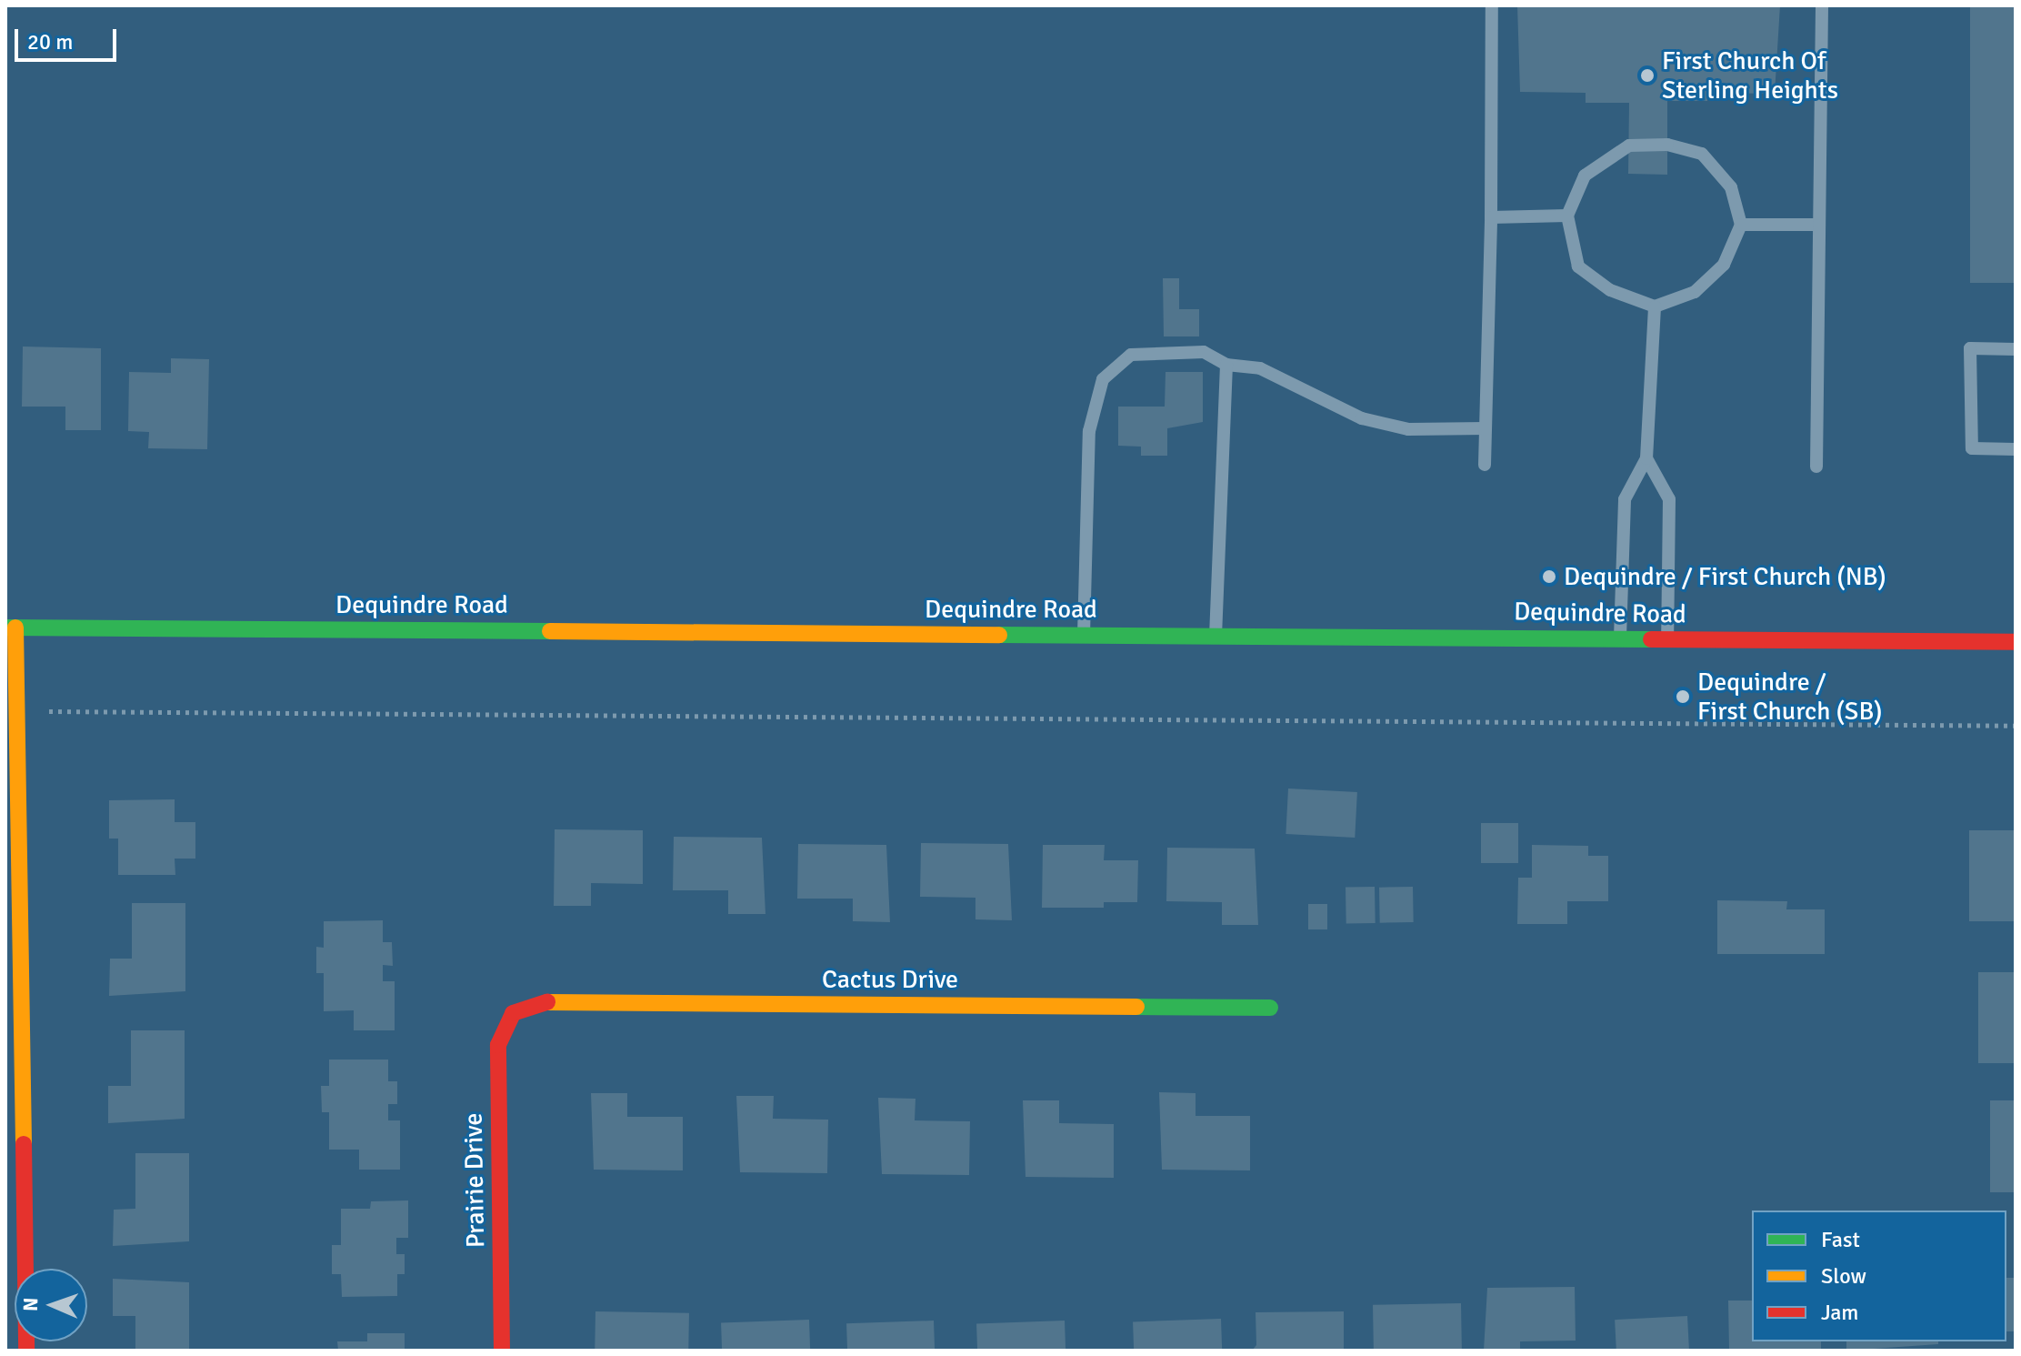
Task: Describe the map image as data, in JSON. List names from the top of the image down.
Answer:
{
  "streets": {
    "main road": ["Dequindre Road", "Cactus Drive", "Prairie Drive"]
  },
  "crossings": [
    ["Cactus Drive", "Prairie Drive"]
  ],
  "places": ["First Church Of Sterling Heights", "Dequindre / First Church (NB)", "Dequindre / First Church (SB)"],
  "legend": ["Fast", "Slow", "Jam"],
  "scale_bar": "20 m",
  "north": "left"
}
